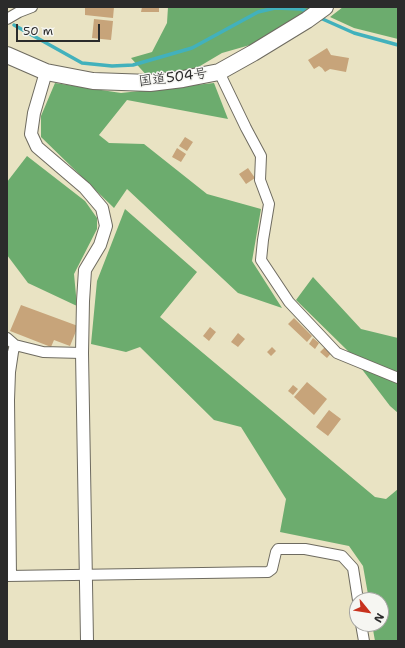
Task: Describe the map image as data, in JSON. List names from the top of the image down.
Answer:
{
  "streets": {
    "highway": ["国道504号"]
  },
  "scale_bar": "50 m",
  "north": "bottom right"
}
